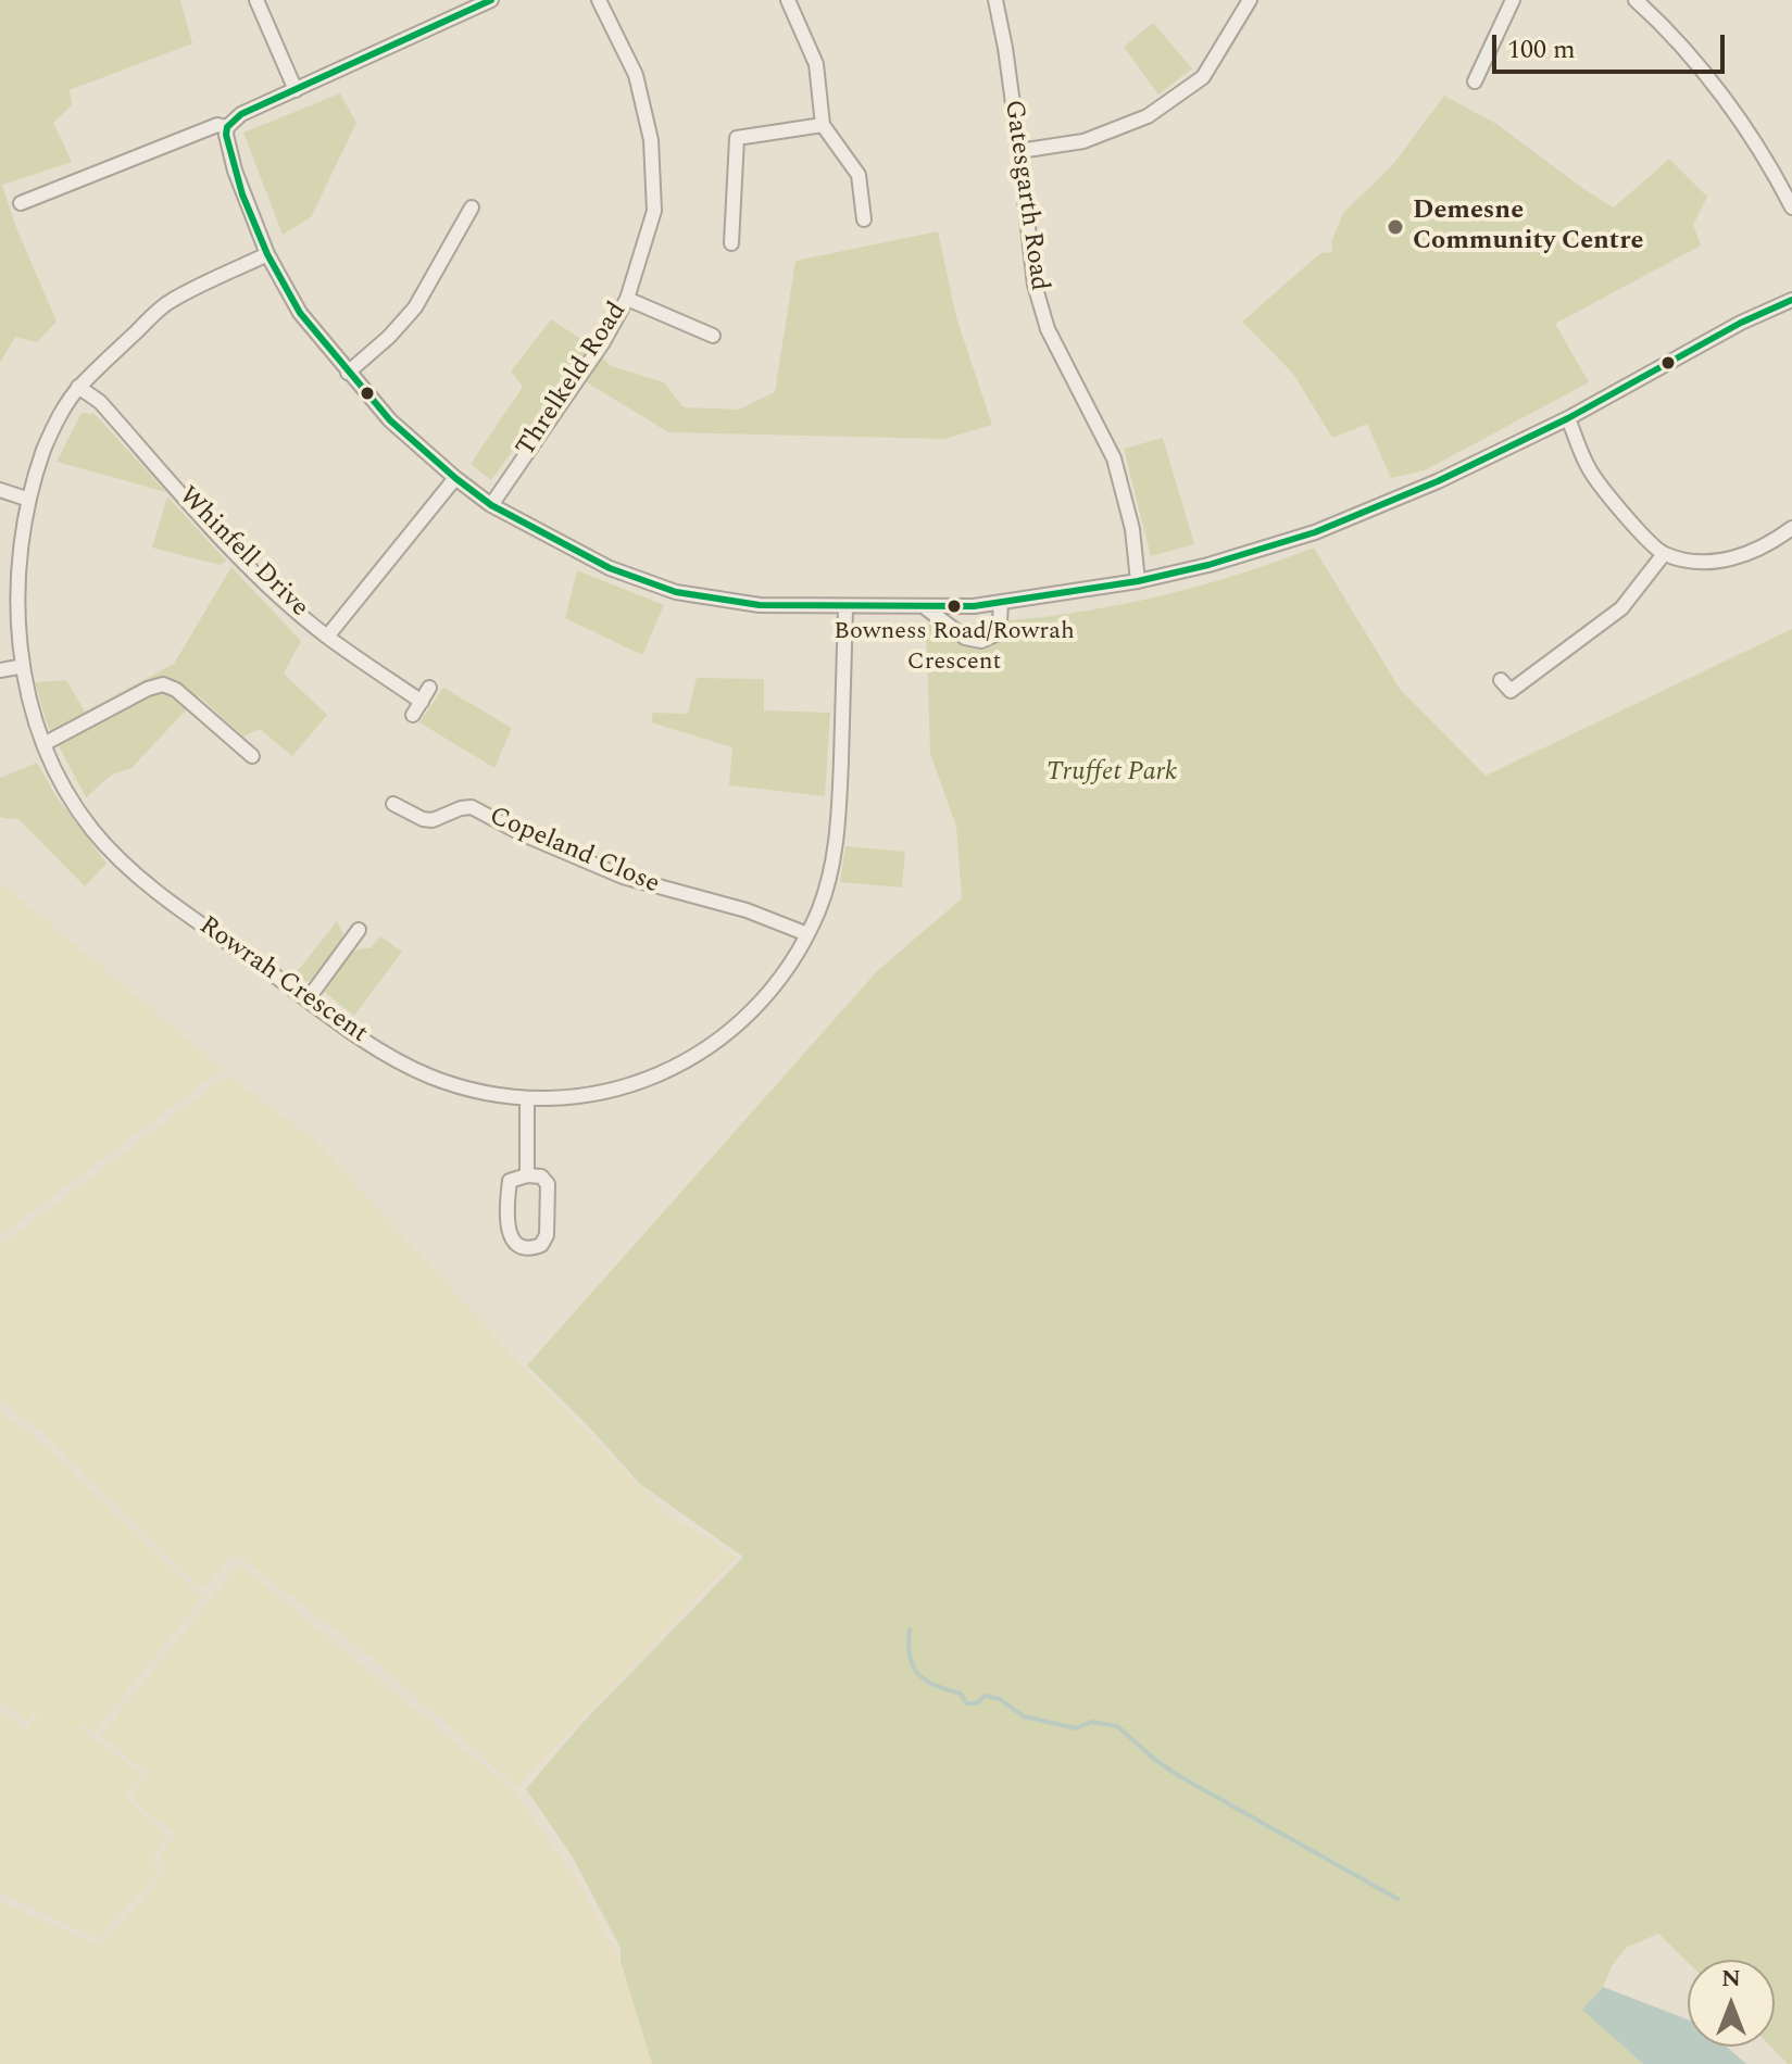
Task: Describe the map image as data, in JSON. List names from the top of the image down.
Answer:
{
  "streets": {
    "street": [
      "Gatesgarth Road",
      "Threlkeld Road",
      "Whinfell Drive",
      "Copeland Close",
      "Rowrah Crescent"
    ]
  },
  "crossings": [
    ["Whinfell Drive", "Rowrah Crescent"],
    ["Copeland Close", "Rowrah Crescent"]
  ],
  "parks": ["Truffet Park"],
  "places": ["Demesne Community Centre", "Bowness Road/Rowrah Crescent"],
  "scale_bar": "100 m",
  "north": "top"
}
